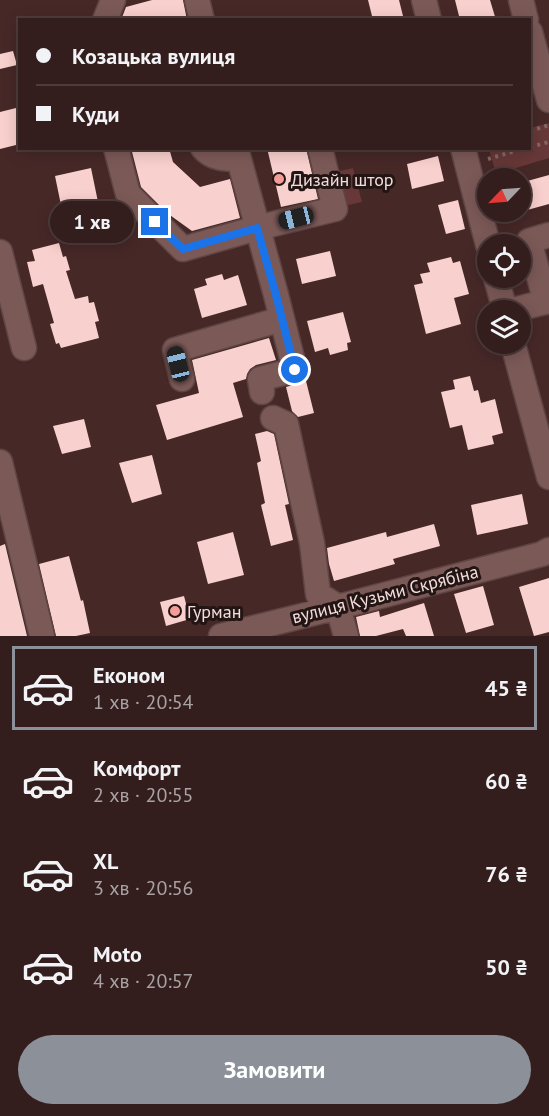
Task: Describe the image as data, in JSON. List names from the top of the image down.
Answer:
{
  "streets": {
    "street": ["вулиця Кузьми Скрябіна"]
  },
  "places": ["Дизайн штор", "Гурман"],
  "north": "bottom left",
  "page": {
    "banner": ["Козацька вулиця", "Куди"],
    "bubble": "1 хв",
    "list": [
      {
        "name": "Економ",
        "note": "1 хв · 20:54",
        "value": "45 ₴"
      },
      {
        "name": "Комфорт",
        "note": "2 хв · 20:55",
        "value": "60 ₴"
      },
      {
        "name": "XL",
        "note": "3 хв · 20:56",
        "value": "76 ₴"
      },
      {
        "name": "Moto",
        "note": "4 хв · 20:57",
        "value": "50 ₴"
      }
    ],
    "buttons": "Замовити"
  }
}
